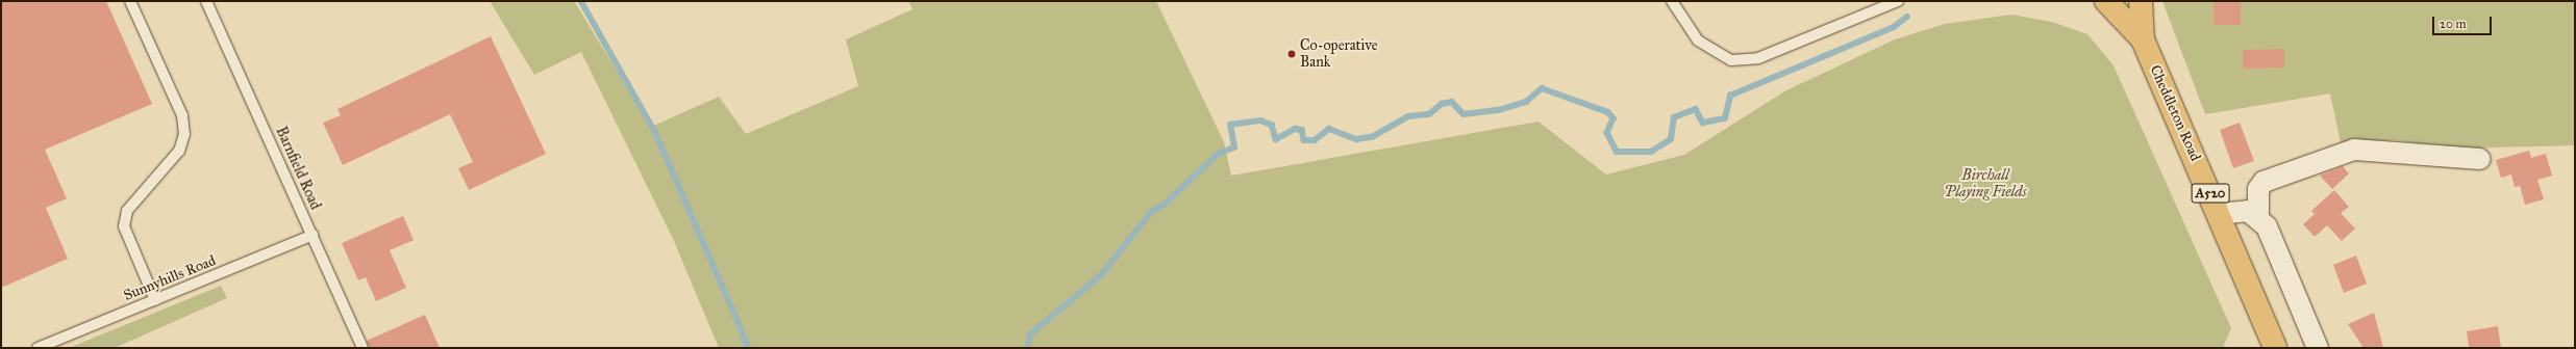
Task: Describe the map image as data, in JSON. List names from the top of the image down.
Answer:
{
  "streets": {
    "highway": ["Cheddleton Road", "A520"],
    "lane": ["Barnfield Road", "Sunnyhills Road"]
  },
  "crossings": [
    ["Barnfield Road", "Sunnyhills Road"]
  ],
  "parks": ["Birchall Playing Fields"],
  "places": ["Co-operative Bank"],
  "scale_bar": "20 m"
}
